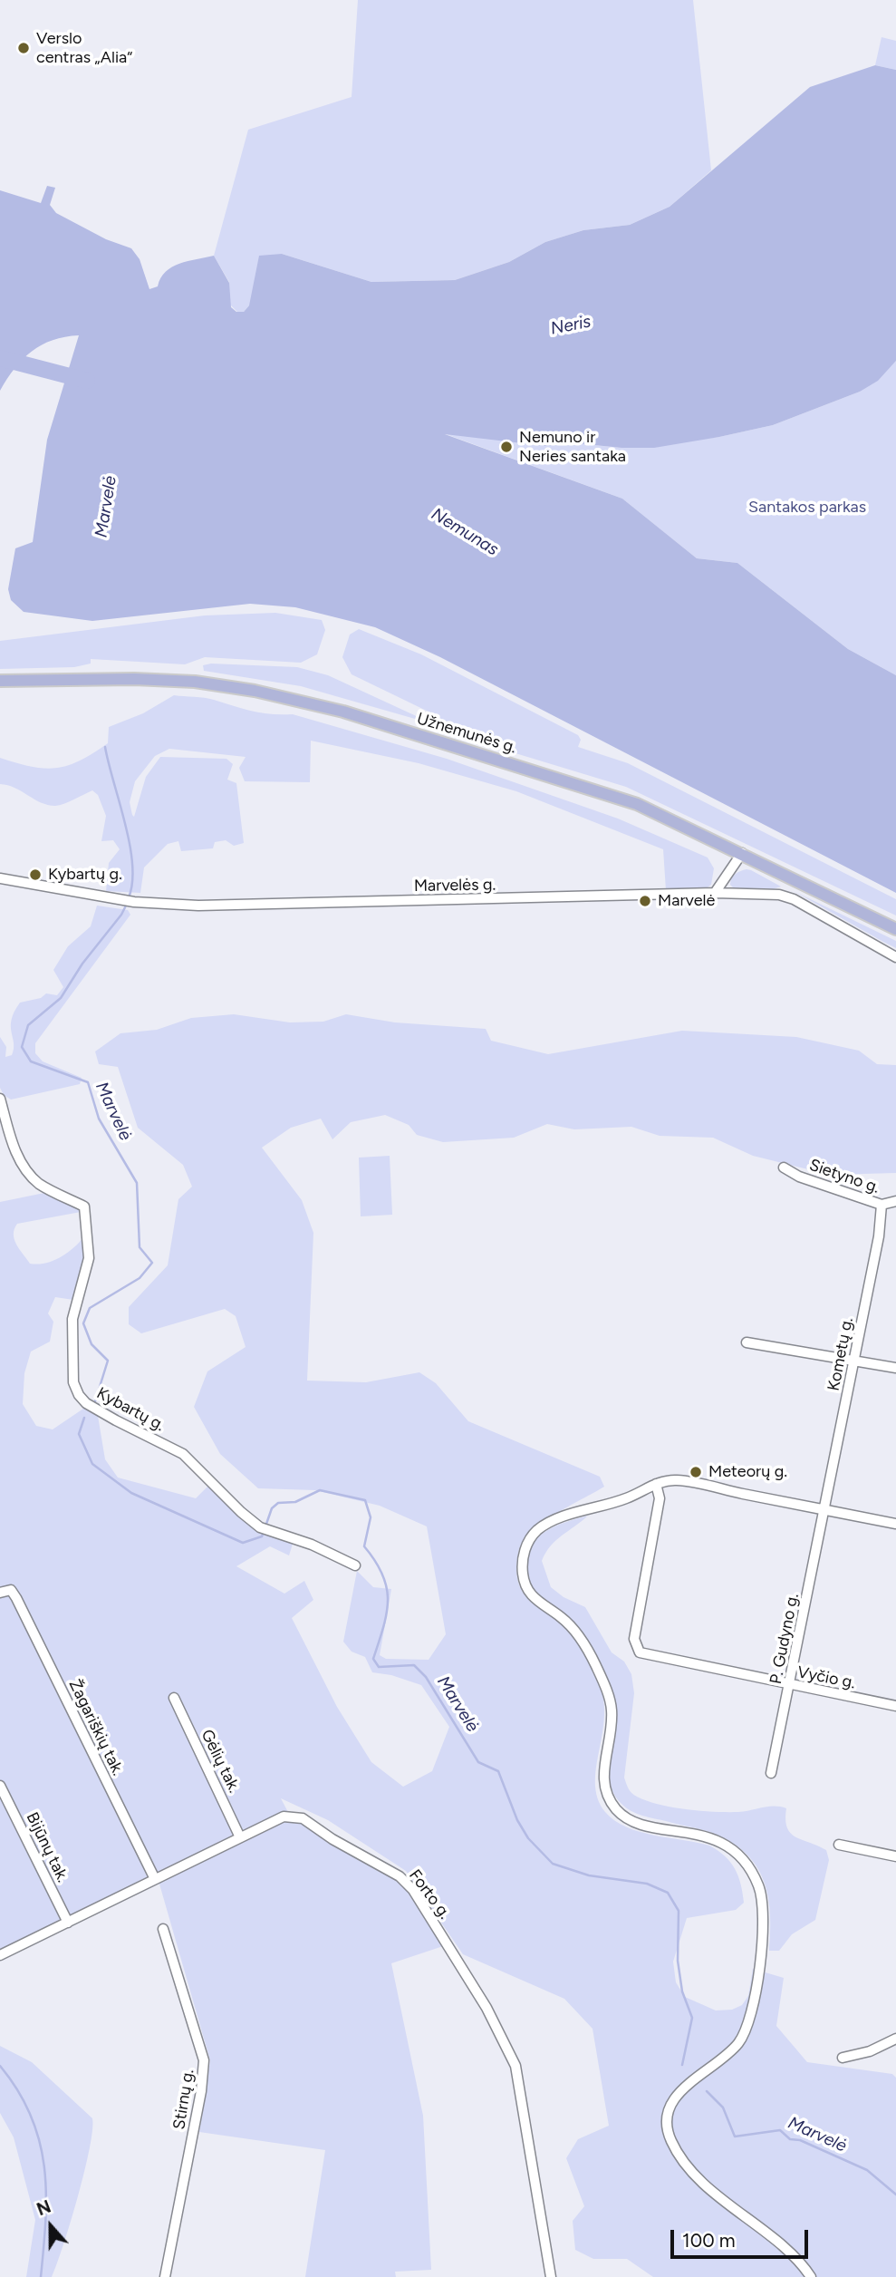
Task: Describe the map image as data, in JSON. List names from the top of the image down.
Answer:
{
  "streets": {
    "main road": ["Užnemunės g."],
    "street": [
      "Marvelės g.",
      "Sietyno g.",
      "Kometų g.",
      "Kybartų g.",
      "P. Gudyno g.",
      "Vyčio g.",
      "Žagariškių tak.",
      "Gėlių tak.",
      "Bijūnų tak.",
      "Forto g.",
      "Stirnų g."
    ]
  },
  "crossings": [
    ["Sietyno g.", "Kometų g."],
    ["Kometų g.", "P. Gudyno g."],
    ["P. Gudyno g.", "Vyčio g."],
    ["Žagariškių tak.", "Forto g."],
    ["Gėlių tak.", "Forto g."],
    ["Bijūnų tak.", "Forto g."]
  ],
  "water": ["Neris", "Marvelė", "Nemunas"],
  "parks": ["Santakos parkas"],
  "places": [
    "Verslo centras „Alia“",
    "Nemuno ir Neries santaka",
    "Kybartų g.",
    "Marvelė",
    "Meteorų g."
  ],
  "scale_bar": "100 m",
  "north": "top"
}
